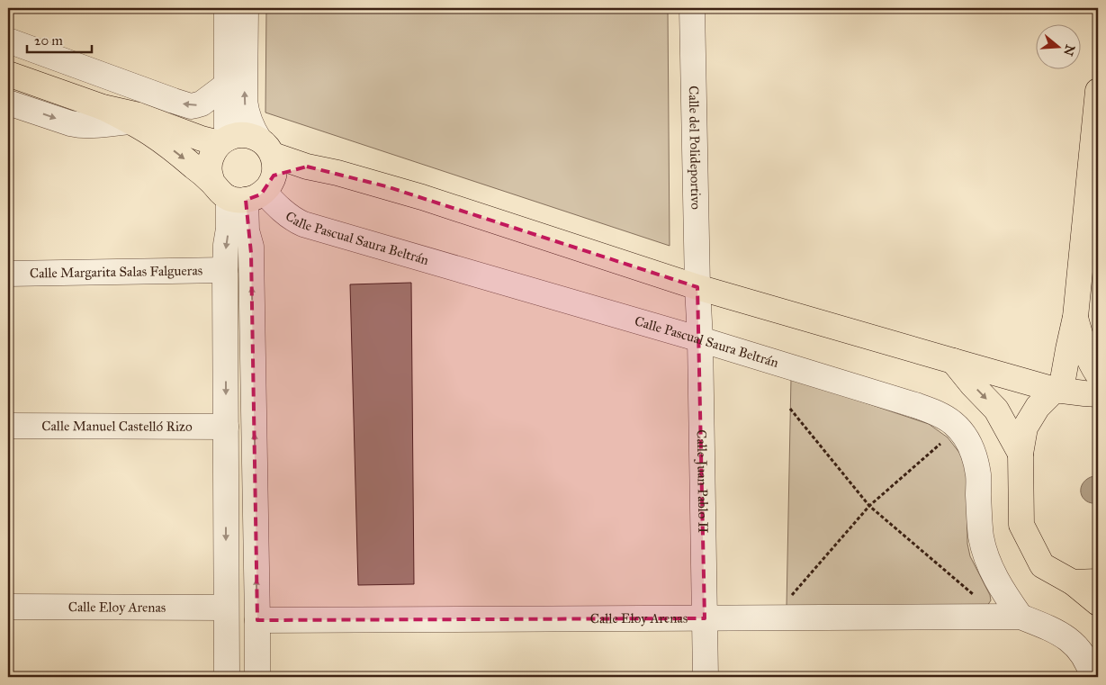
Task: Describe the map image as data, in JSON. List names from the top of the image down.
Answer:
{
  "streets": {
    "street": [
      "Calle del Polideportivo",
      "Calle Pascual Saura Beltrán",
      "Calle Margarita Salas Falgueras",
      "Calle Manuel Castelló Rizo",
      "Calle Juan Pablo II",
      "Calle Eloy Arenas"
    ]
  },
  "crossings": [
    ["Calle del Polideportivo", "Calle Juan Pablo II"],
    ["Calle Pascual Saura Beltrán", "Calle Juan Pablo II"],
    ["Calle Pascual Saura Beltrán", "Calle Eloy Arenas"],
    ["Calle Juan Pablo II", "Calle Eloy Arenas"]
  ],
  "scale_bar": "20 m",
  "north": "right"
}
